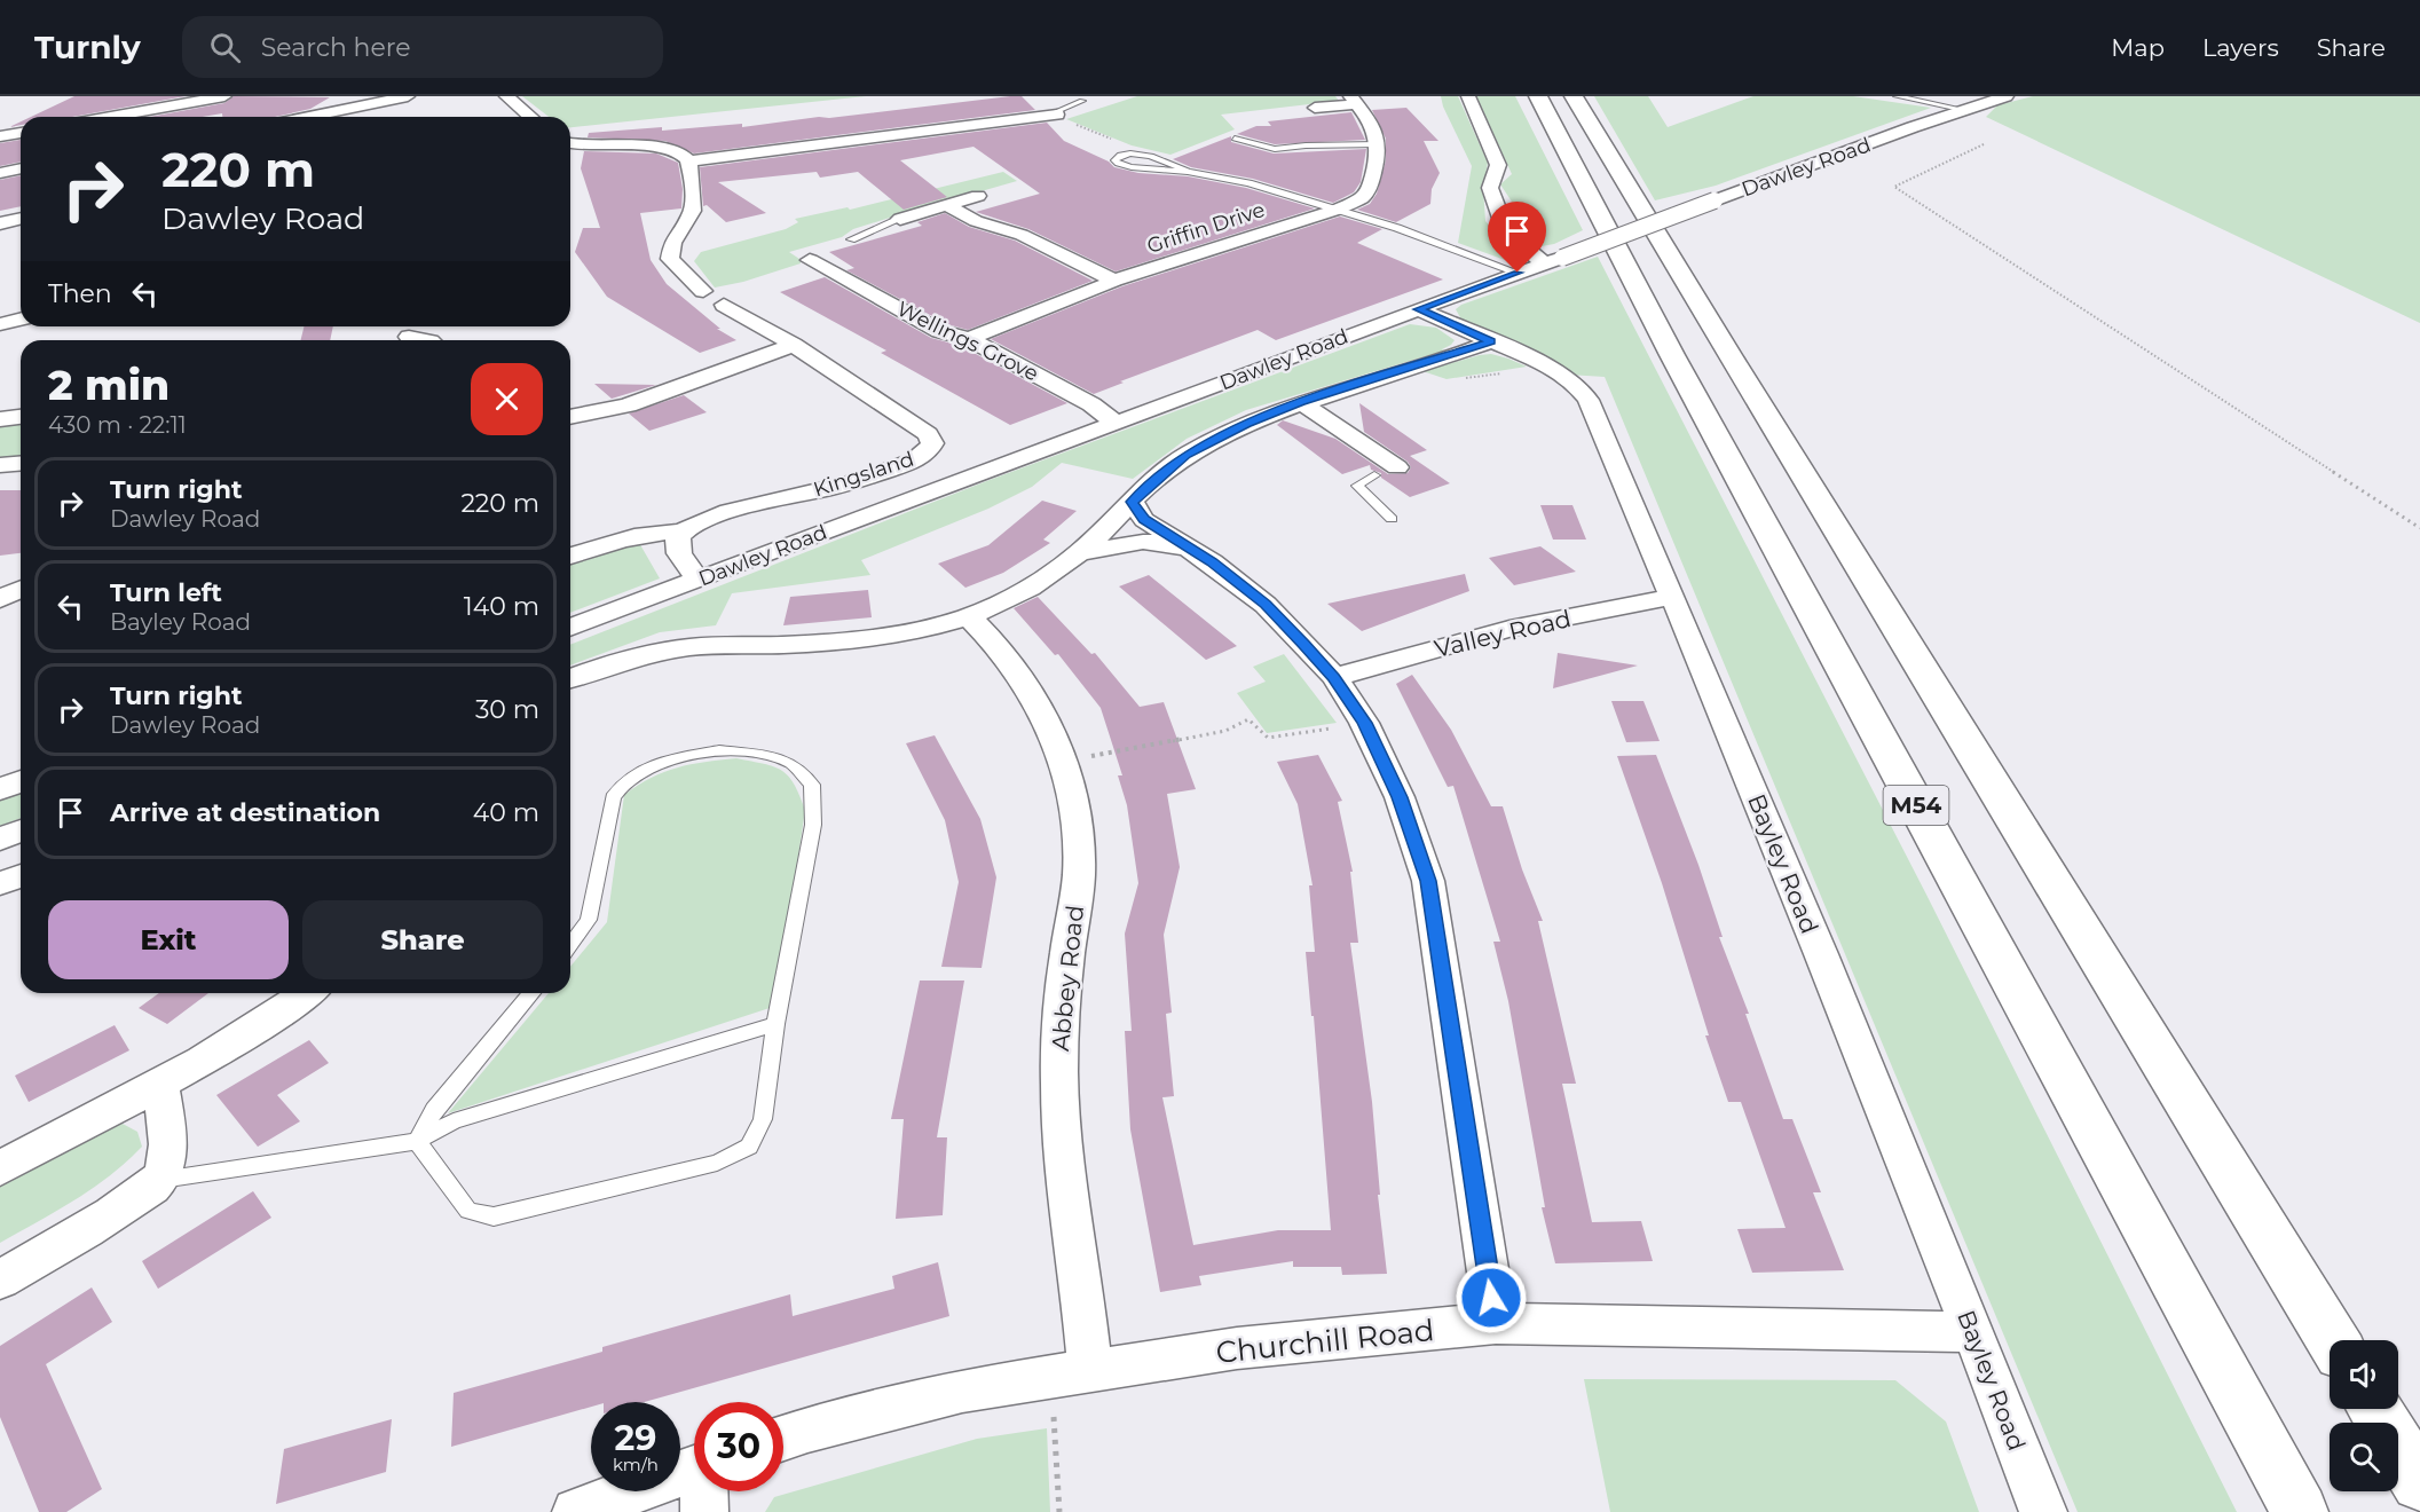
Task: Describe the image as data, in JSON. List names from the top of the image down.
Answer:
{
  "streets": {
    "highway": ["M54"],
    "street": [
      "Dawley Road",
      "Griffin Drive",
      "Wellings Grove",
      "Kingsland",
      "Valley Road",
      "Bayley Road",
      "Abbey Road",
      "Churchill Road"
    ]
  },
  "crossings": [
    ["Dawley Road", "Wellings Grove"],
    ["Dawley Road", "Bayley Road"],
    ["Dawley Road", "Abbey Road"],
    ["Griffin Drive", "Wellings Grove"],
    ["Valley Road", "Bayley Road"],
    ["Bayley Road", "Churchill Road"],
    ["Abbey Road", "Churchill Road"]
  ],
  "page": {
    "header": "Turnly",
    "search": "Search here",
    "nav": ["Map", "Layers", "Share"],
    "turn": ["220 m", "Dawley Road"],
    "then": "Then",
    "heading": ["2 min", "430 m · 22:11"],
    "list": [
      {
        "name": "Turn right",
        "note": "Dawley Road",
        "value": "220 m"
      },
      {
        "name": "Turn left",
        "note": "Bayley Road",
        "value": "140 m"
      },
      {
        "name": "Turn right",
        "note": "Dawley Road",
        "value": "30 m"
      },
      {
        "name": "Arrive at destination",
        "value": "40 m"
      }
    ],
    "buttons": ["Exit", "Share"],
    "speed": "29 km/h",
    "limit": "30"
  }
}
